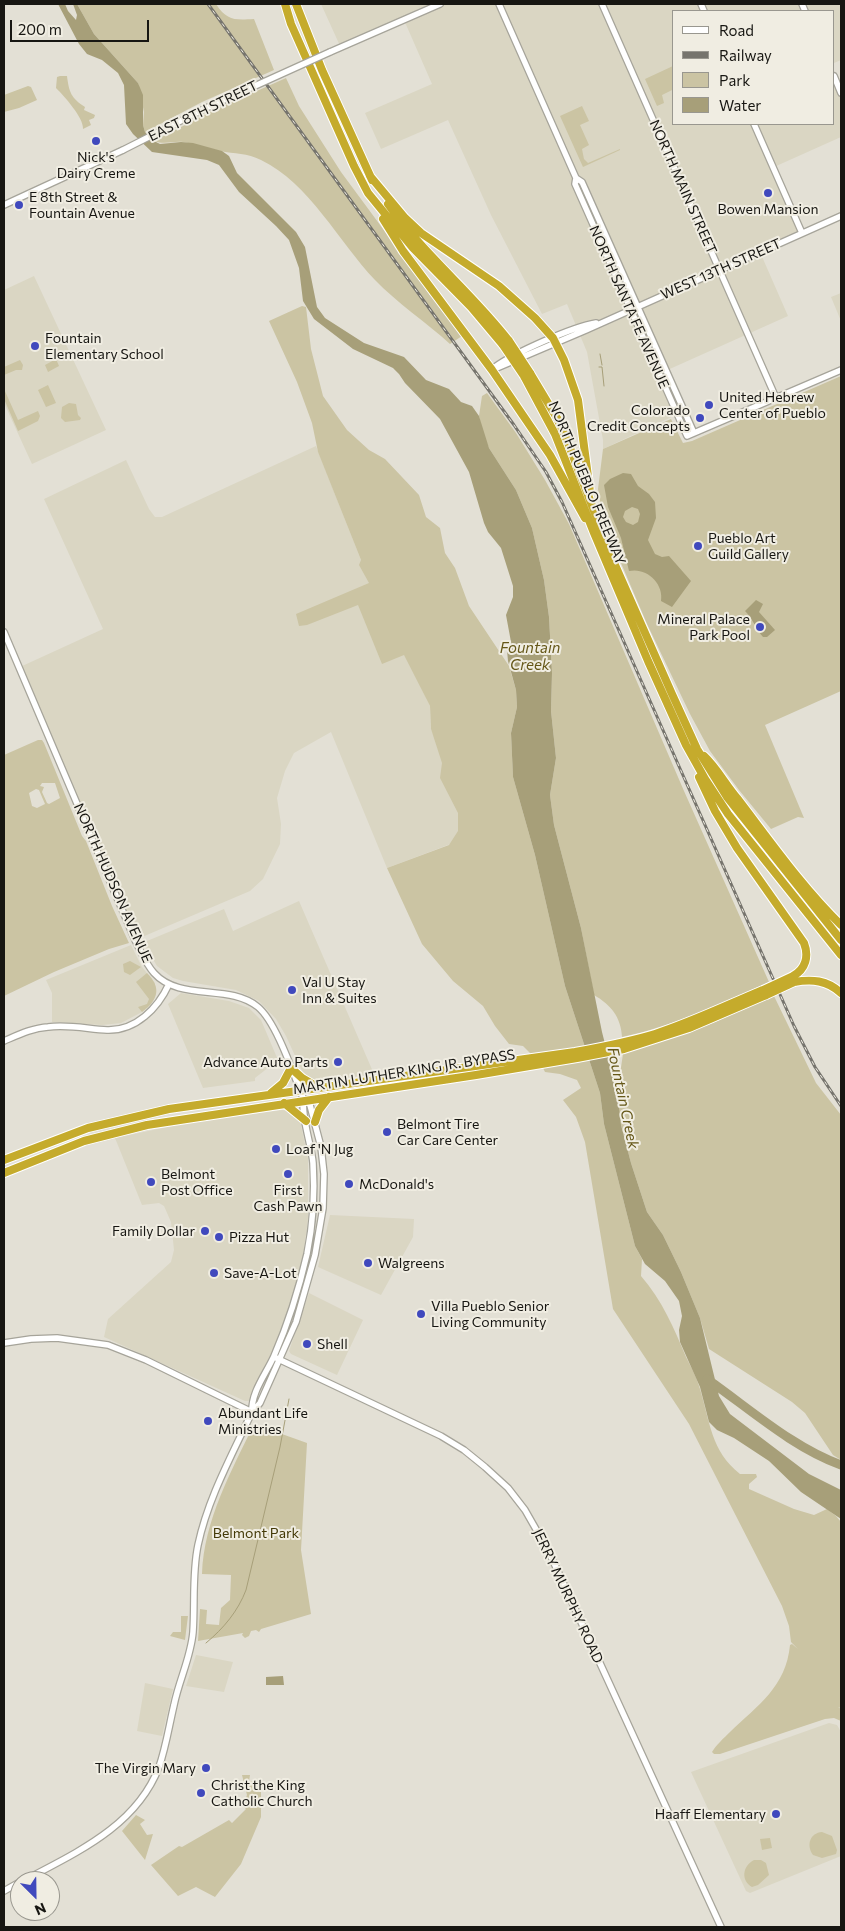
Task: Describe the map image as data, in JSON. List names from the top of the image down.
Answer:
{
  "streets": {
    "highway": ["NORTH PUEBLO FREEWAY", "MARTIN LUTHER KING JR. BYPASS"],
    "street": [
      "EAST 8TH STREET",
      "NORTH MAIN STREET",
      "WEST 13TH STREET",
      "NORTH SANTA FE AVENUE",
      "NORTH HUDSON AVENUE",
      "JERRY MURPHY ROAD"
    ]
  },
  "crossings": [
    ["NORTH MAIN STREET", "WEST 13TH STREET"],
    ["WEST 13TH STREET", "NORTH SANTA FE AVENUE"]
  ],
  "water": ["Fountain Creek"],
  "parks": ["Belmont Park"],
  "places": [
    "Nick's Dairy Creme",
    "Bowen Mansion",
    "E 8th Street & Fountain Avenue",
    "Fountain Elementary School",
    "United Hebrew Center of Pueblo",
    "Colorado Credit Concepts",
    "Pueblo Art Guild Gallery",
    "Mineral Palace Park Pool",
    "Val U Stay Inn & Suites",
    "Advance Auto Parts",
    "Belmont Tire Car Care Center",
    "Loaf 'N Jug",
    "First Cash Pawn",
    "Belmont Post Office",
    "McDonald's",
    "Family Dollar",
    "Pizza Hut",
    "Walgreens",
    "Save-A-Lot",
    "Villa Pueblo Senior Living Community",
    "Shell",
    "Abundant Life Ministries",
    "The Virgin Mary",
    "Christ the King Catholic Church",
    "Haaff Elementary"
  ],
  "legend": [
    "Road",
    "Railway",
    "Park",
    "Water"
  ],
  "scale_bar": "200 m",
  "north": "bottom right"
}
